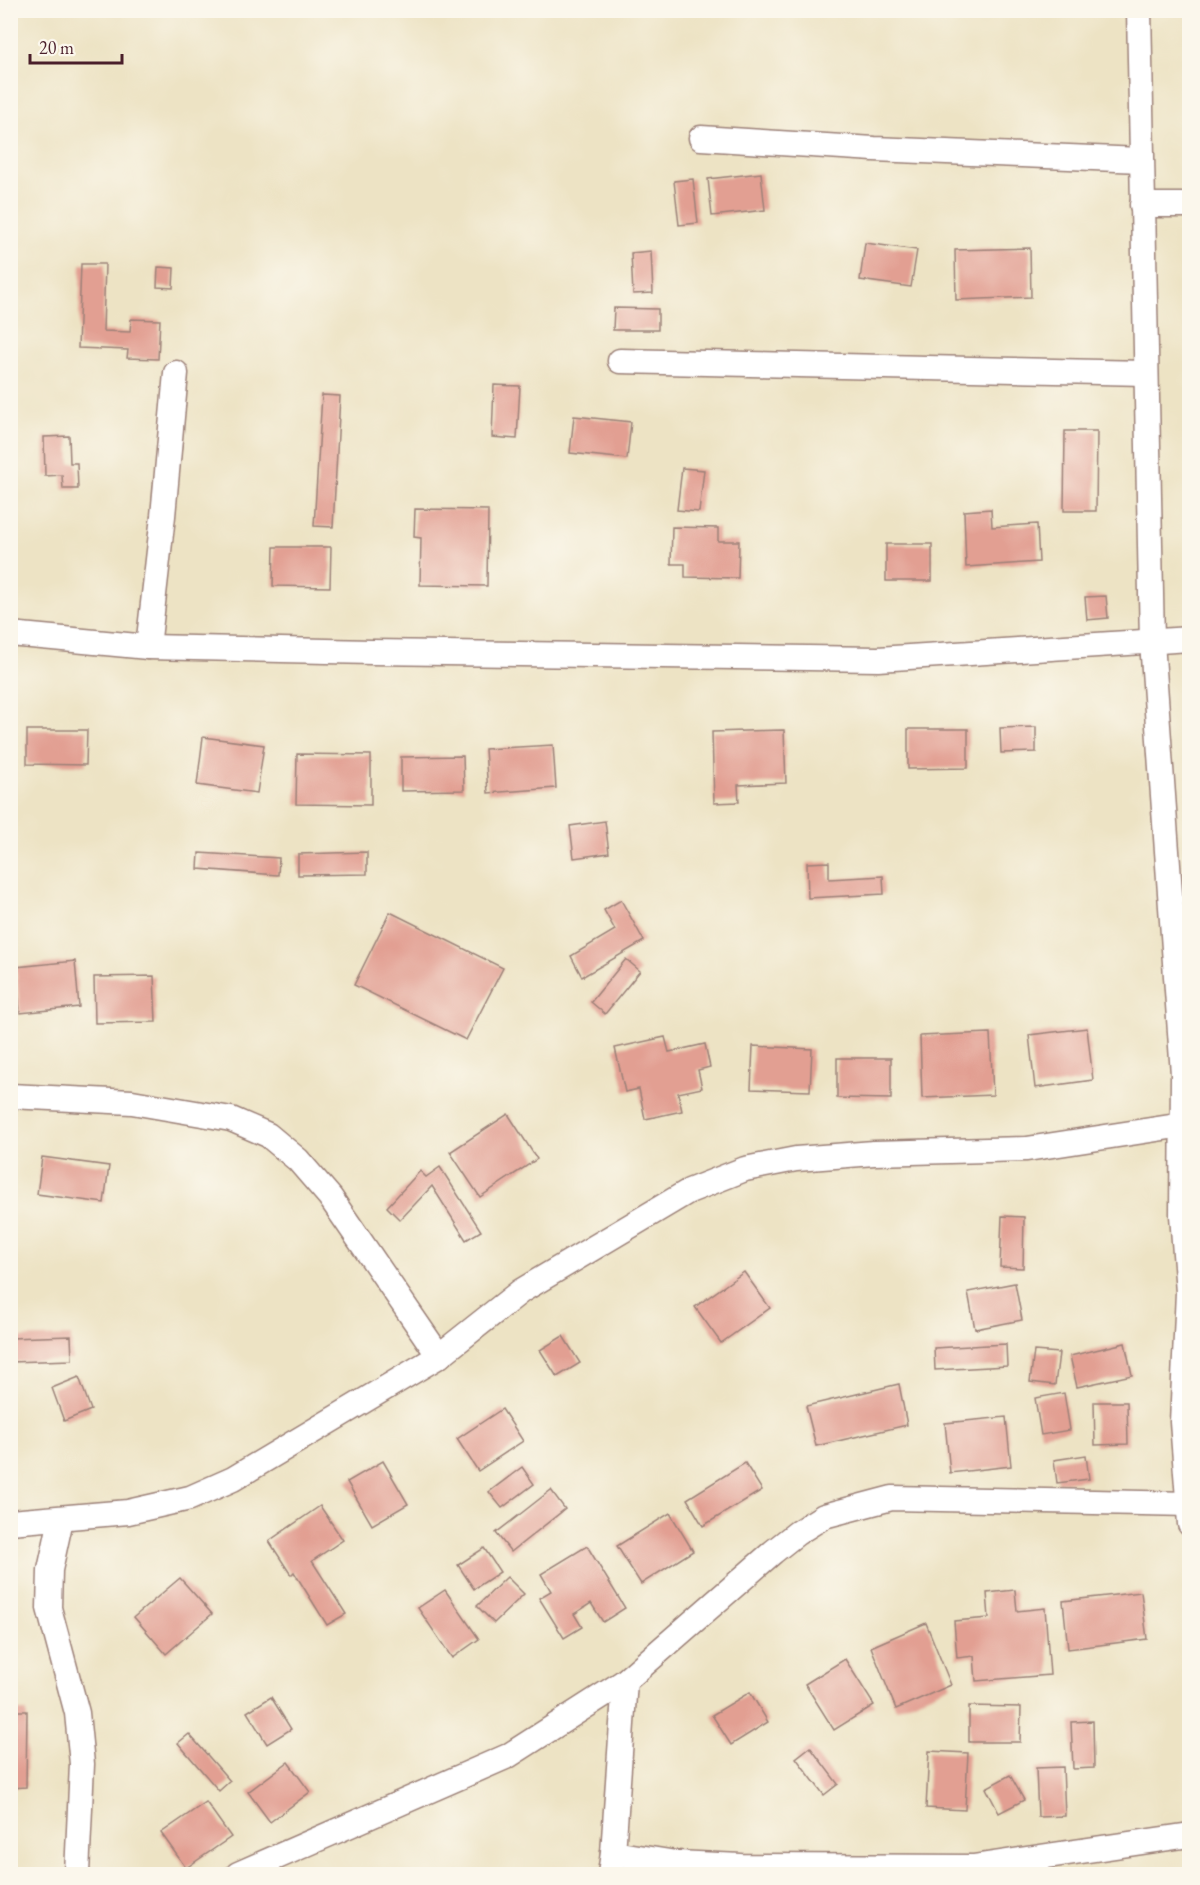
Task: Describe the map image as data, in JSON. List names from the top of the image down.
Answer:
{
  "scale_bar": "20 m"
}
